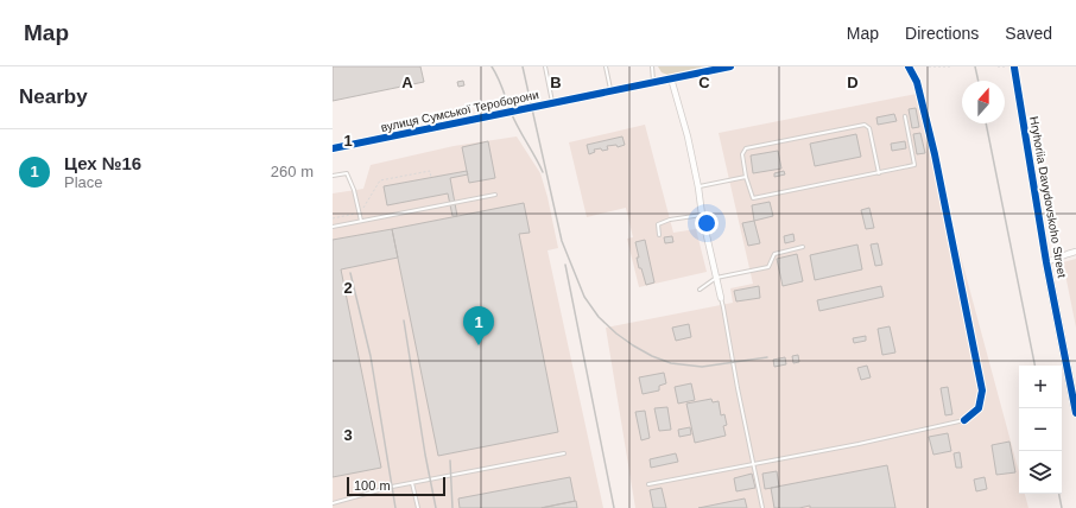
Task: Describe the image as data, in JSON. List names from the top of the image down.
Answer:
{
  "streets": {
    "street": ["вулиця Сумської Тероборони", "Hryhoriia Davydovskoho Street"]
  },
  "scale_bar": "100 m",
  "north": "top",
  "page": {
    "header": "Map",
    "nav": ["Map", "Directions", "Saved"],
    "heading": "Nearby",
    "list": [
      {
        "mark": "1",
        "name": "Цех №16",
        "note": "Place",
        "value": "260 m"
      }
    ],
    "pins": "1",
    "map_buttons": ["+", "−"],
    "scale": "100 m"
  },
  "grid": {
    "columns": [
      "A",
      "B",
      "C",
      "D"
    ],
    "rows": ["1", "2", "3"]
  }
}
